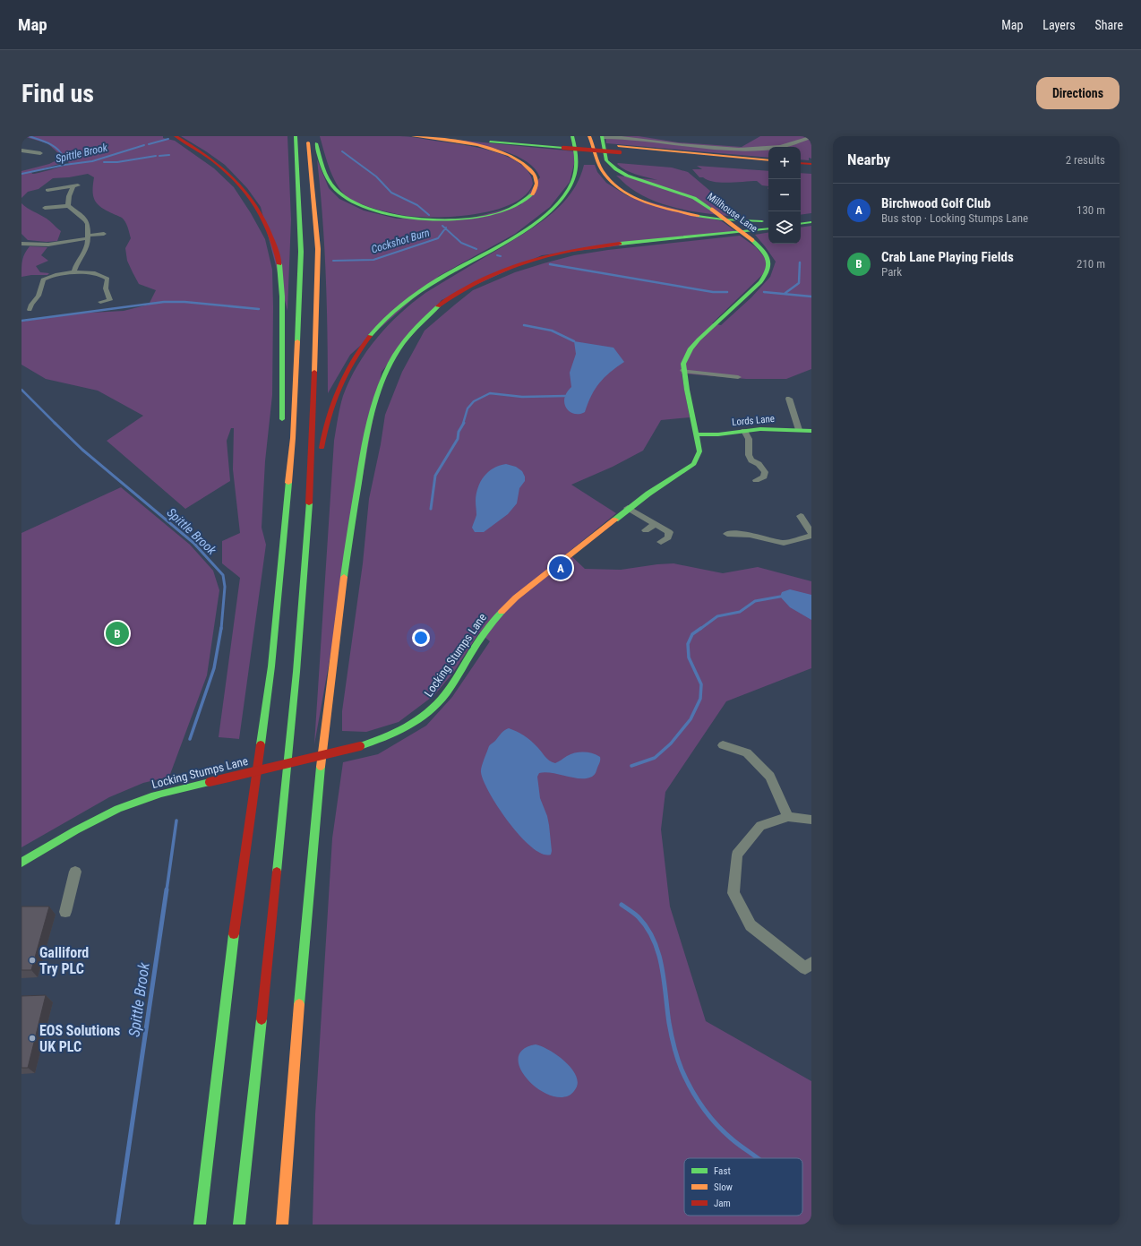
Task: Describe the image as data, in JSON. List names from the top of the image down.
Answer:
{
  "streets": {
    "main road": ["Millhouse Lane", "Lords Lane", "Locking Stumps Lane"]
  },
  "crossings": [
    ["Millhouse Lane", "Locking Stumps Lane"],
    ["Lords Lane", "Locking Stumps Lane"]
  ],
  "water": ["Spittle Brook", "Cockshot Burn"],
  "places": ["Galliford Try PLC", "EOS Solutions UK PLC"],
  "legend": ["Fast", "Slow", "Jam"],
  "page": {
    "header": "Map",
    "nav": ["Map", "Layers", "Share"],
    "buttons": "Directions",
    "title": "Find us",
    "heading": ["Nearby", "2 results"],
    "map_buttons": ["+", "−"],
    "list": [
      {
        "mark": "A",
        "name": "Birchwood Golf Club",
        "note": "Bus stop · Locking Stumps Lane",
        "value": "130 m"
      },
      {
        "mark": "B",
        "name": "Crab Lane Playing Fields",
        "note": "Park",
        "value": "210 m"
      }
    ],
    "pins": ["A", "B"]
  }
}
